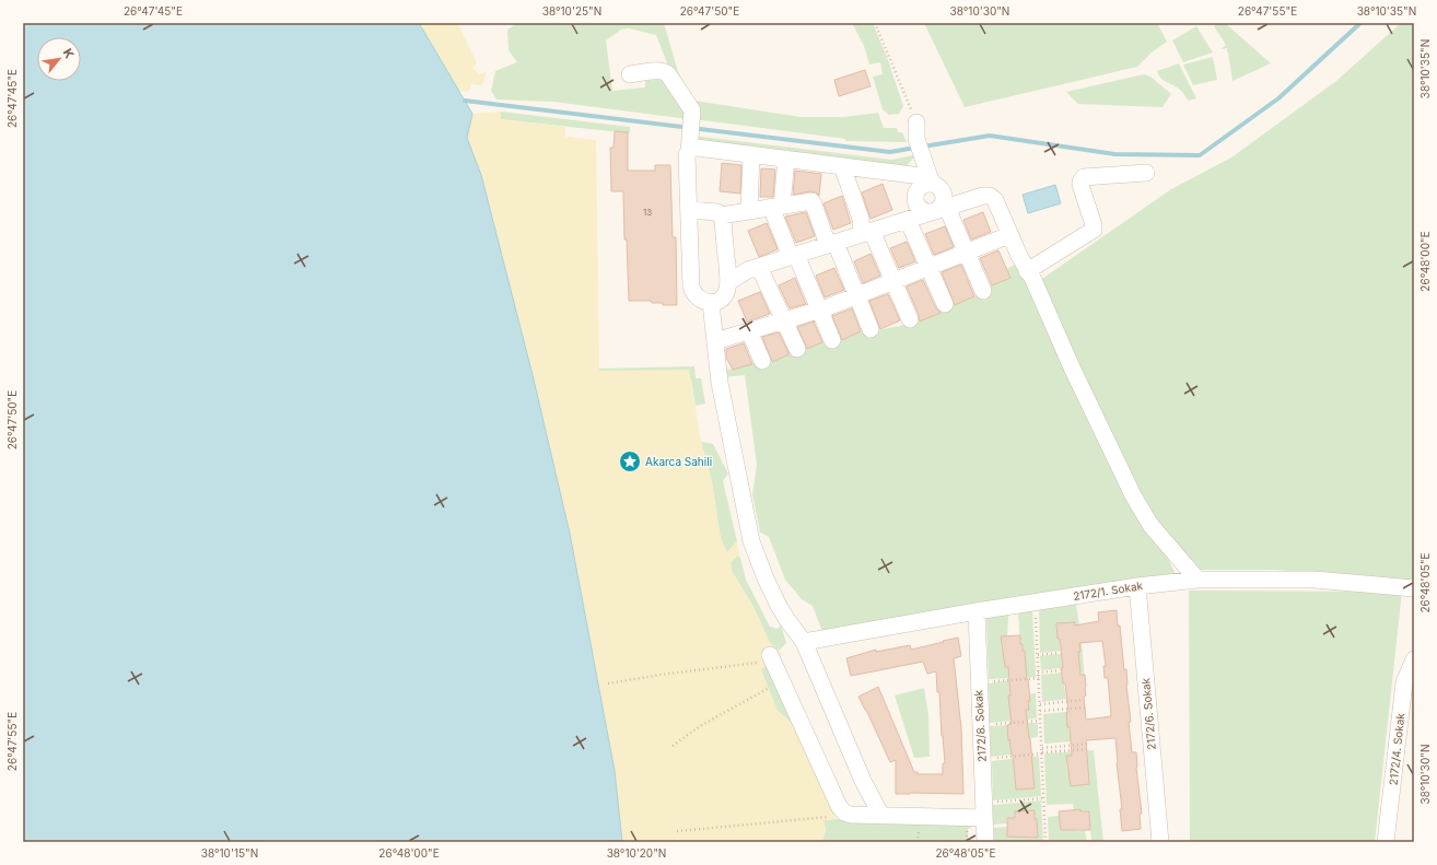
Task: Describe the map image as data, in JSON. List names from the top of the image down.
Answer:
{
  "streets": {
    "street": [
      "2172/1. Sokak",
      "2172/6. Sokak",
      "2172/8. Sokak",
      "2172/4. Sokak"
    ]
  },
  "crossings": [
    ["2172/1. Sokak", "2172/6. Sokak"],
    ["2172/1. Sokak", "2172/8. Sokak"]
  ],
  "places": {
    "place": ["Akarca Sahili"]
  },
  "house_numbers": ["13"],
  "north": "top right",
  "coordinates": [
    "26°47'45\"E",
    "38°10'25\"N",
    "26°47'50\"E",
    "38°10'30\"N",
    "26°47'55\"E",
    "38°10'35\"N",
    "26°48'00\"E",
    "26°48'05\"E",
    "38°10'15\"N",
    "38°10'20\"N"
  ]
}
